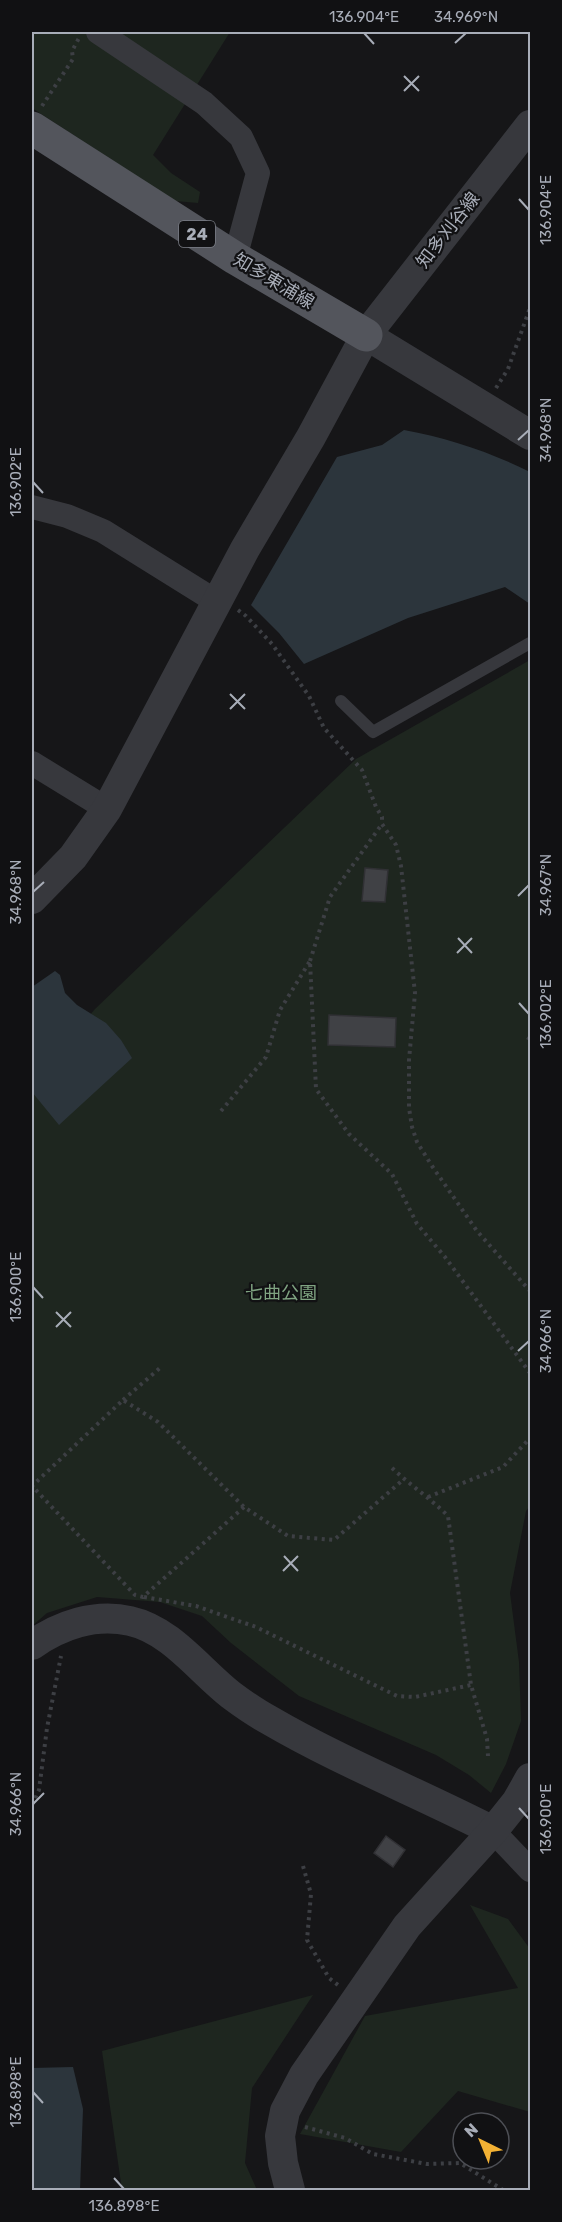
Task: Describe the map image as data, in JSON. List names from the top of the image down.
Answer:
{
  "streets": {
    "main road": ["24", "知多東浦線"],
    "street": ["知多刈谷線"]
  },
  "crossings": [
    ["知多刈谷線", "知多東浦線"]
  ],
  "parks": ["七曲公園"],
  "north": "top left",
  "coordinates": [
    "136.904°E",
    "34.969°N",
    "34.968°N",
    "136.902°E",
    "34.967°N",
    "136.900°E",
    "34.966°N",
    "136.898°E"
  ]
}
